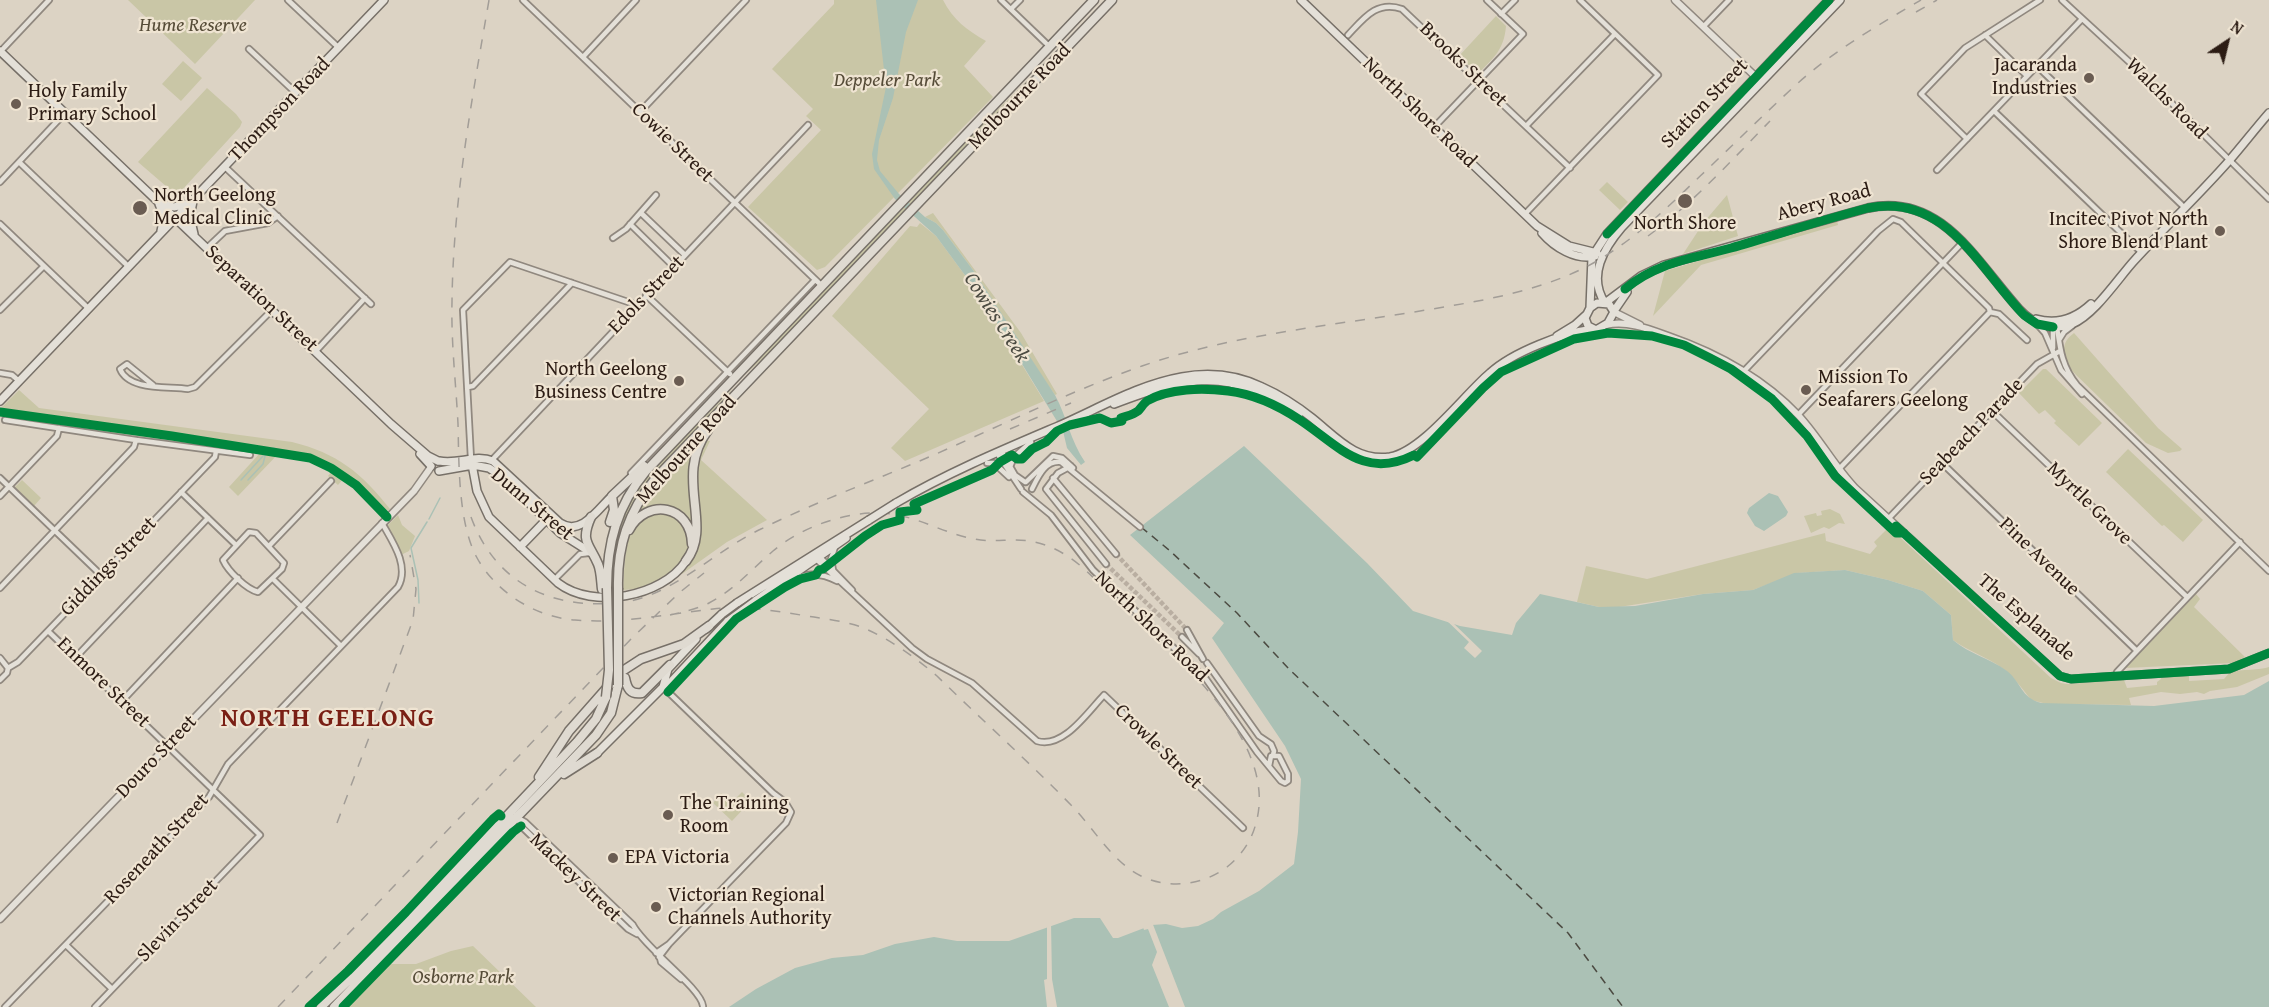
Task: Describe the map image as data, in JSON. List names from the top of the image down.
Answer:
{
  "streets": {
    "highway": ["Melbourne Road"],
    "main road": [
      "Station Street",
      "Thompson Road",
      "North Shore Road",
      "Abery Road",
      "Separation Street",
      "Dunn Street"
    ],
    "street": [
      "Brooks Street",
      "Walchs Road",
      "Cowie Street",
      "Edols Street",
      "Seabeach Parade",
      "Myrtle Grove",
      "Pine Avenue",
      "Giddings Street",
      "The Esplanade",
      "Enmore Street",
      "Crowle Street",
      "Douro Street",
      "Roseneath Street",
      "Mackey Street",
      "Slevin Street"
    ]
  },
  "crossings": [
    ["Melbourne Road", "Cowie Street"],
    ["Station Street", "North Shore Road"],
    ["Thompson Road", "Separation Street"],
    ["Cowie Street", "Edols Street"],
    ["Abery Road", "The Esplanade"],
    ["Edols Street", "Dunn Street"],
    ["Separation Street", "Douro Street"],
    ["Seabeach Parade", "Myrtle Grove"],
    ["Seabeach Parade", "Pine Avenue"],
    ["Seabeach Parade", "The Esplanade"],
    ["Giddings Street", "Enmore Street"],
    ["Enmore Street", "Douro Street"],
    ["Enmore Street", "Roseneath Street"],
    ["Enmore Street", "Slevin Street"],
    ["Douro Street", "Roseneath Street"]
  ],
  "districts": ["NORTH GEELONG"],
  "water": ["Cowies Creek"],
  "parks": ["Hume Reserve", "Deppeler Park", "Osborne Park"],
  "places": [
    "Jacaranda Industries",
    "Holy Family Primary School",
    "North Shore",
    "North Geelong Medical Clinic",
    "Incitec Pivot North Shore Blend Plant",
    "North Geelong Business Centre",
    "Mission To Seafarers Geelong",
    "The Training Room",
    "EPA Victoria",
    "Victorian Regional Channels Authority"
  ],
  "north": "top right"
}
